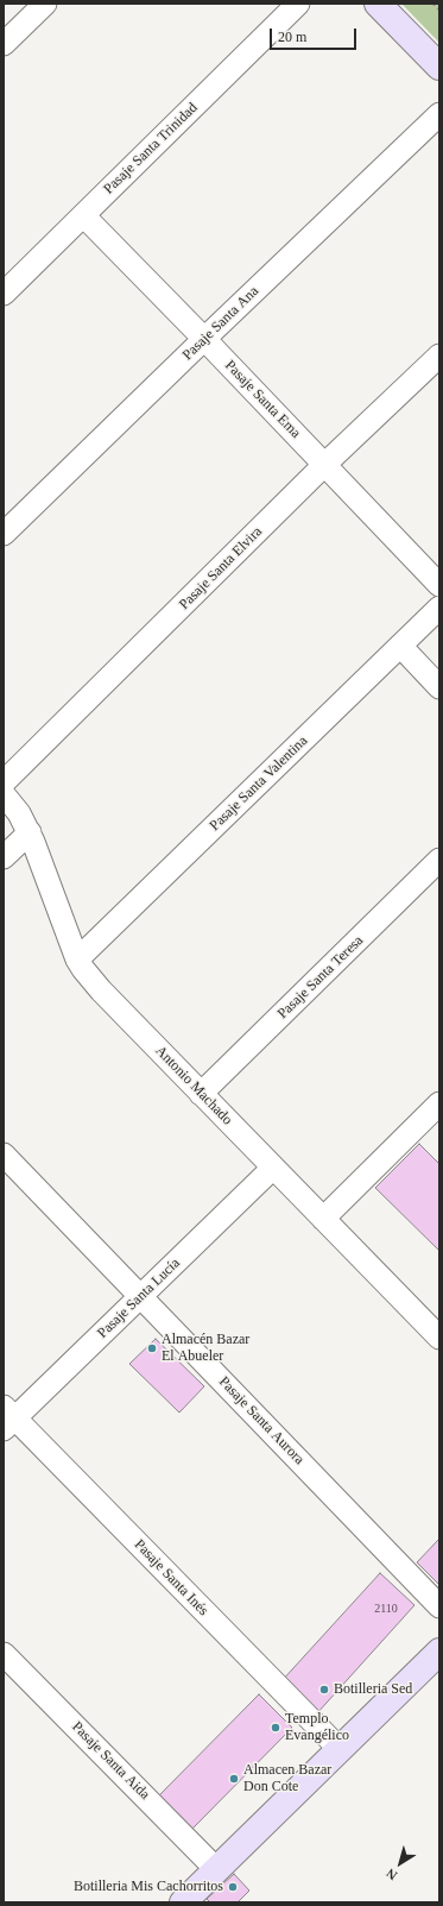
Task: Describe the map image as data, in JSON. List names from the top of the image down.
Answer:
{
  "streets": {
    "street": [
      "Pasaje Santa Trinidad",
      "Pasaje Santa Ana",
      "Pasaje Santa Ema",
      "Pasaje Santa Elvira",
      "Pasaje Santa Valentina",
      "Pasaje Santa Teresa",
      "Antonio Machado",
      "Pasaje Santa Lucía",
      "Pasaje Santa Aurora",
      "Pasaje Santa Inés",
      "Pasaje Santa Aida"
    ]
  },
  "crossings": [
    ["Pasaje Santa Trinidad", "Pasaje Santa Ema"],
    ["Pasaje Santa Ana", "Pasaje Santa Ema"],
    ["Pasaje Santa Ema", "Pasaje Santa Elvira"],
    ["Pasaje Santa Valentina", "Antonio Machado"],
    ["Pasaje Santa Teresa", "Antonio Machado"],
    ["Antonio Machado", "Pasaje Santa Lucía"],
    ["Pasaje Santa Lucía", "Pasaje Santa Aurora"],
    ["Pasaje Santa Lucía", "Pasaje Santa Inés"]
  ],
  "places": [
    "Almacén Bazar El Abueler",
    "Botilleria Sed",
    "Templo Evangélico",
    "Almacen Bazar Don Cote",
    "Botilleria Mis Cachorritos"
  ],
  "house_numbers": ["2110"],
  "scale_bar": "20 m",
  "north": "bottom left"
}
